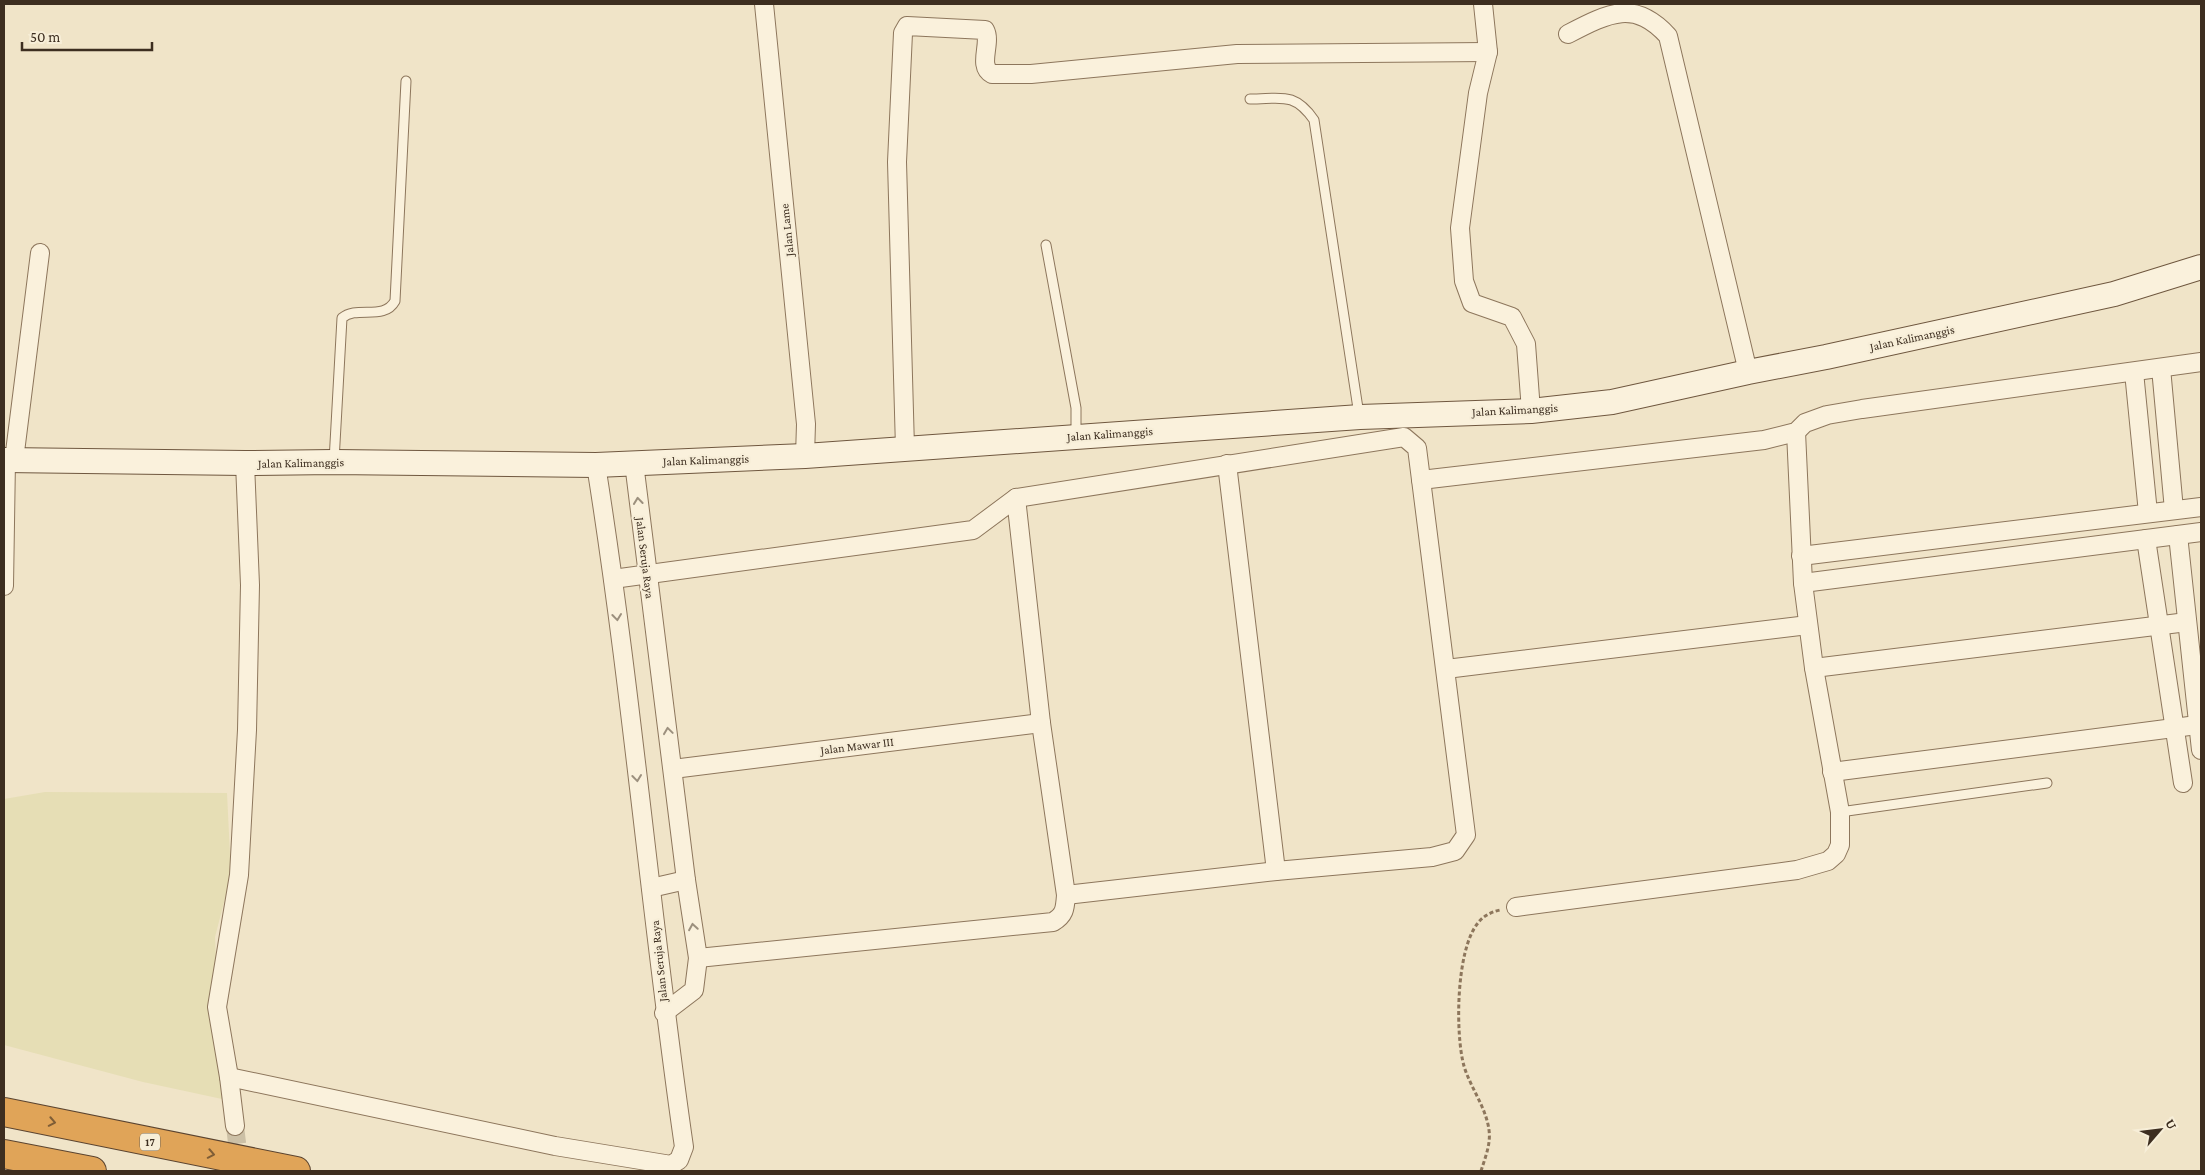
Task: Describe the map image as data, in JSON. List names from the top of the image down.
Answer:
{
  "streets": {
    "highway": ["17"],
    "main road": ["Jalan Kalimanggis"],
    "street": ["Jalan Lame", "Jalan Seruja Raya", "Jalan Mawar III"]
  },
  "crossings": [
    ["Jalan Lame", "Jalan Kalimanggis"],
    ["Jalan Kalimanggis", "Jalan Seruja Raya"],
    ["Jalan Seruja Raya", "Jalan Mawar III"]
  ],
  "scale_bar": "50 m",
  "north": "top right"
}
